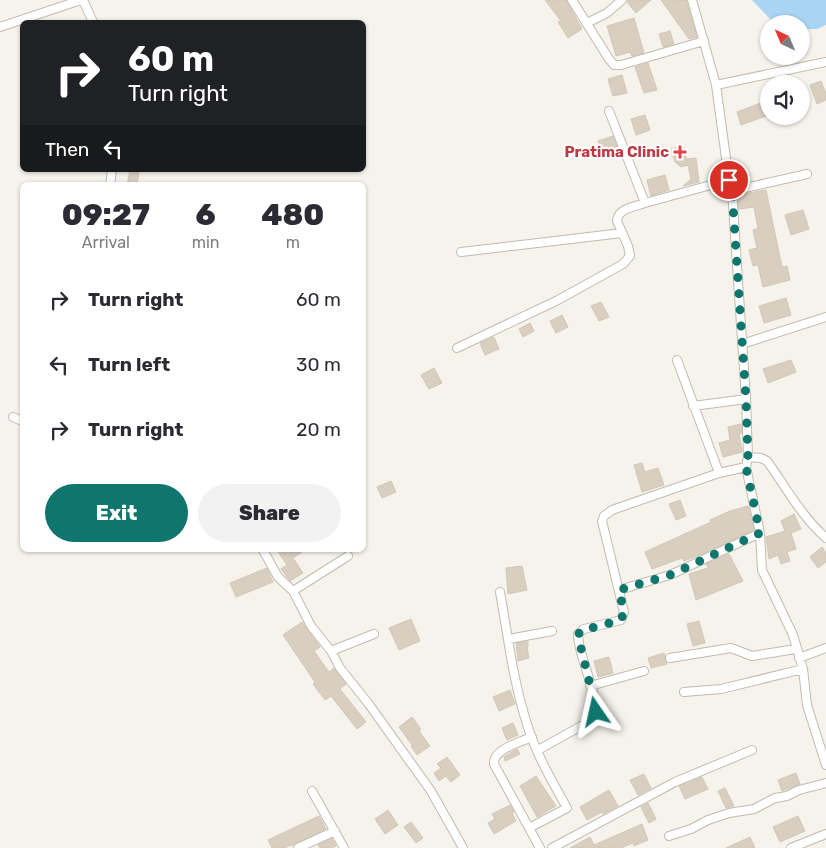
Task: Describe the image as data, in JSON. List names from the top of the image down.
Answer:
{
  "places": {
    "health": ["Pratima Clinic"]
  },
  "north": "top left",
  "page": {
    "turn": ["60 m", "Turn right"],
    "then": "Then",
    "eta": [
      "09:27",
      "Arrival",
      "6",
      "min",
      "480",
      "m"
    ],
    "list": [
      {
        "name": "Turn right",
        "value": "60 m"
      },
      {
        "name": "Turn left",
        "value": "30 m"
      },
      {
        "name": "Turn right",
        "value": "20 m"
      }
    ],
    "buttons": ["Exit", "Share"]
  }
}
